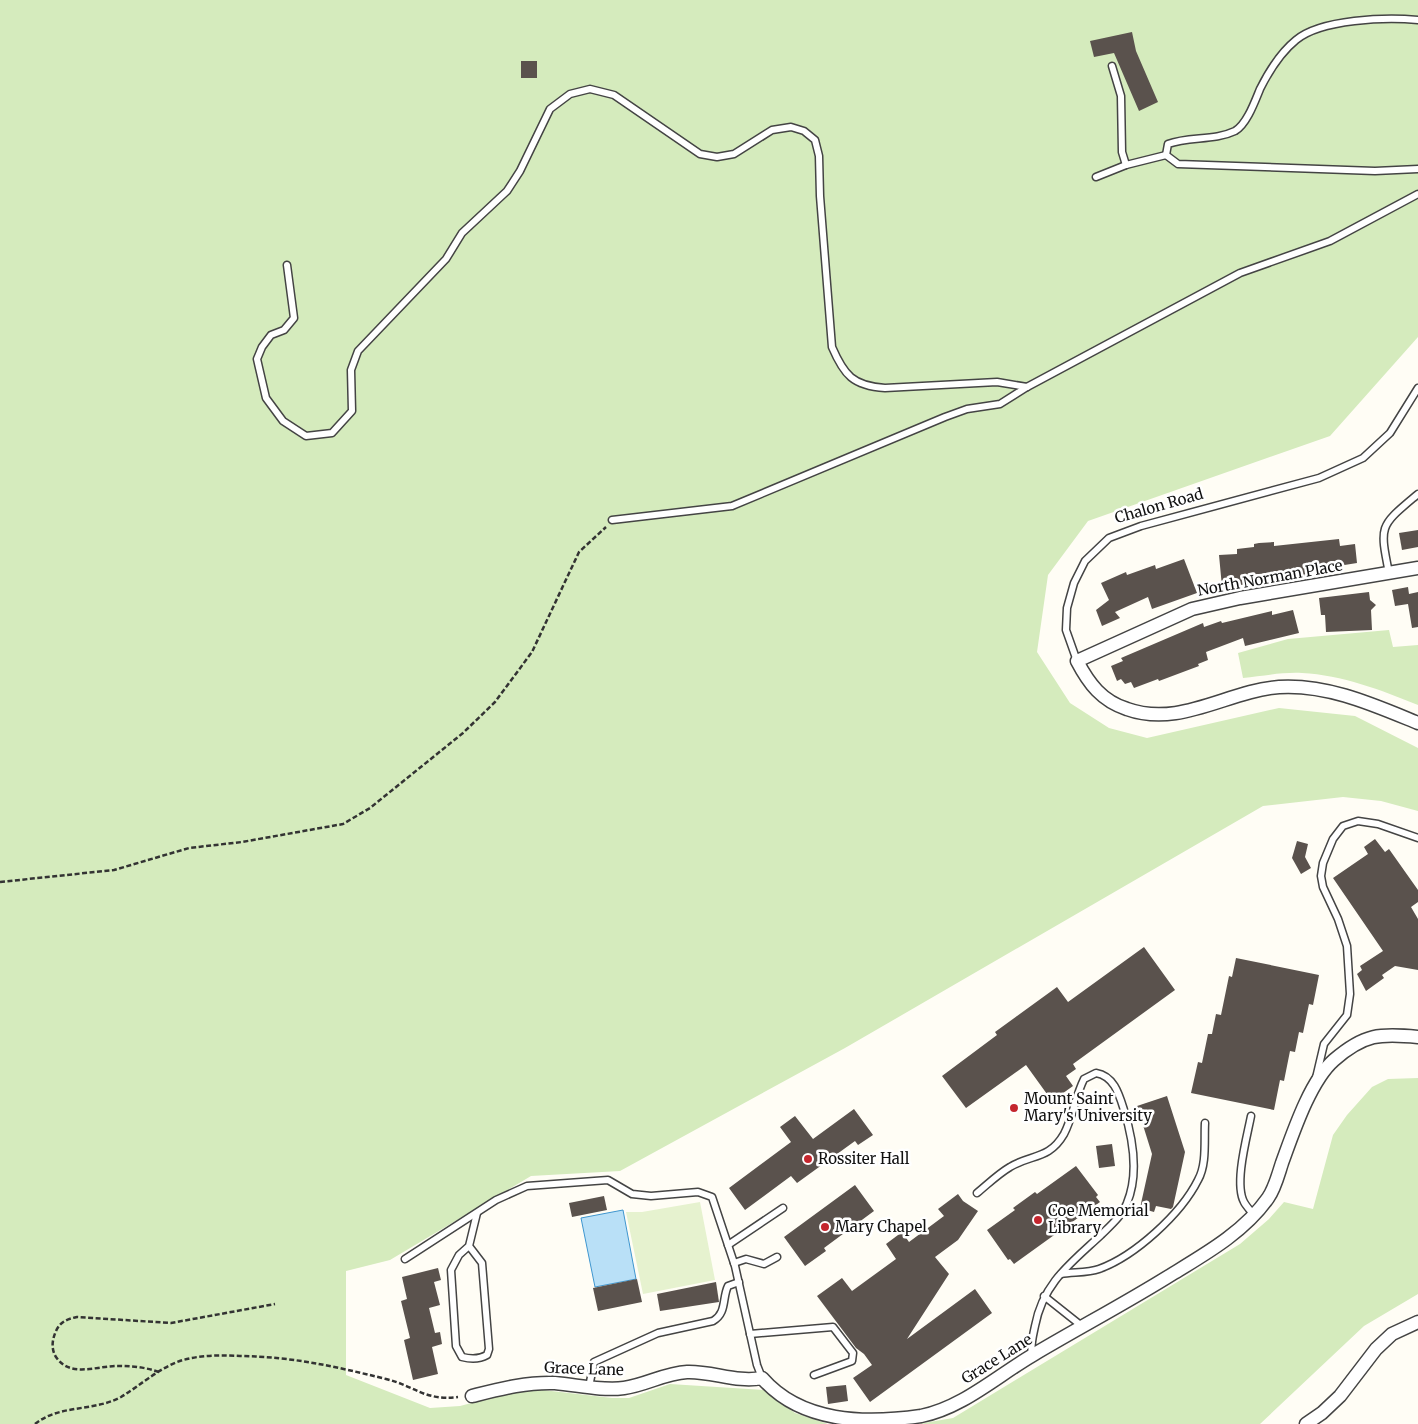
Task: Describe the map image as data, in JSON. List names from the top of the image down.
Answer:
{
  "streets": {
    "street": ["Chalon Road", "North Norman Place", "Grace Lane"]
  },
  "crossings": [
    ["Chalon Road", "North Norman Place"]
  ],
  "places": [
    "Mount Saint Mary's University",
    "Rossiter Hall",
    "Coe Memorial Library",
    "Mary Chapel"
  ]
}
